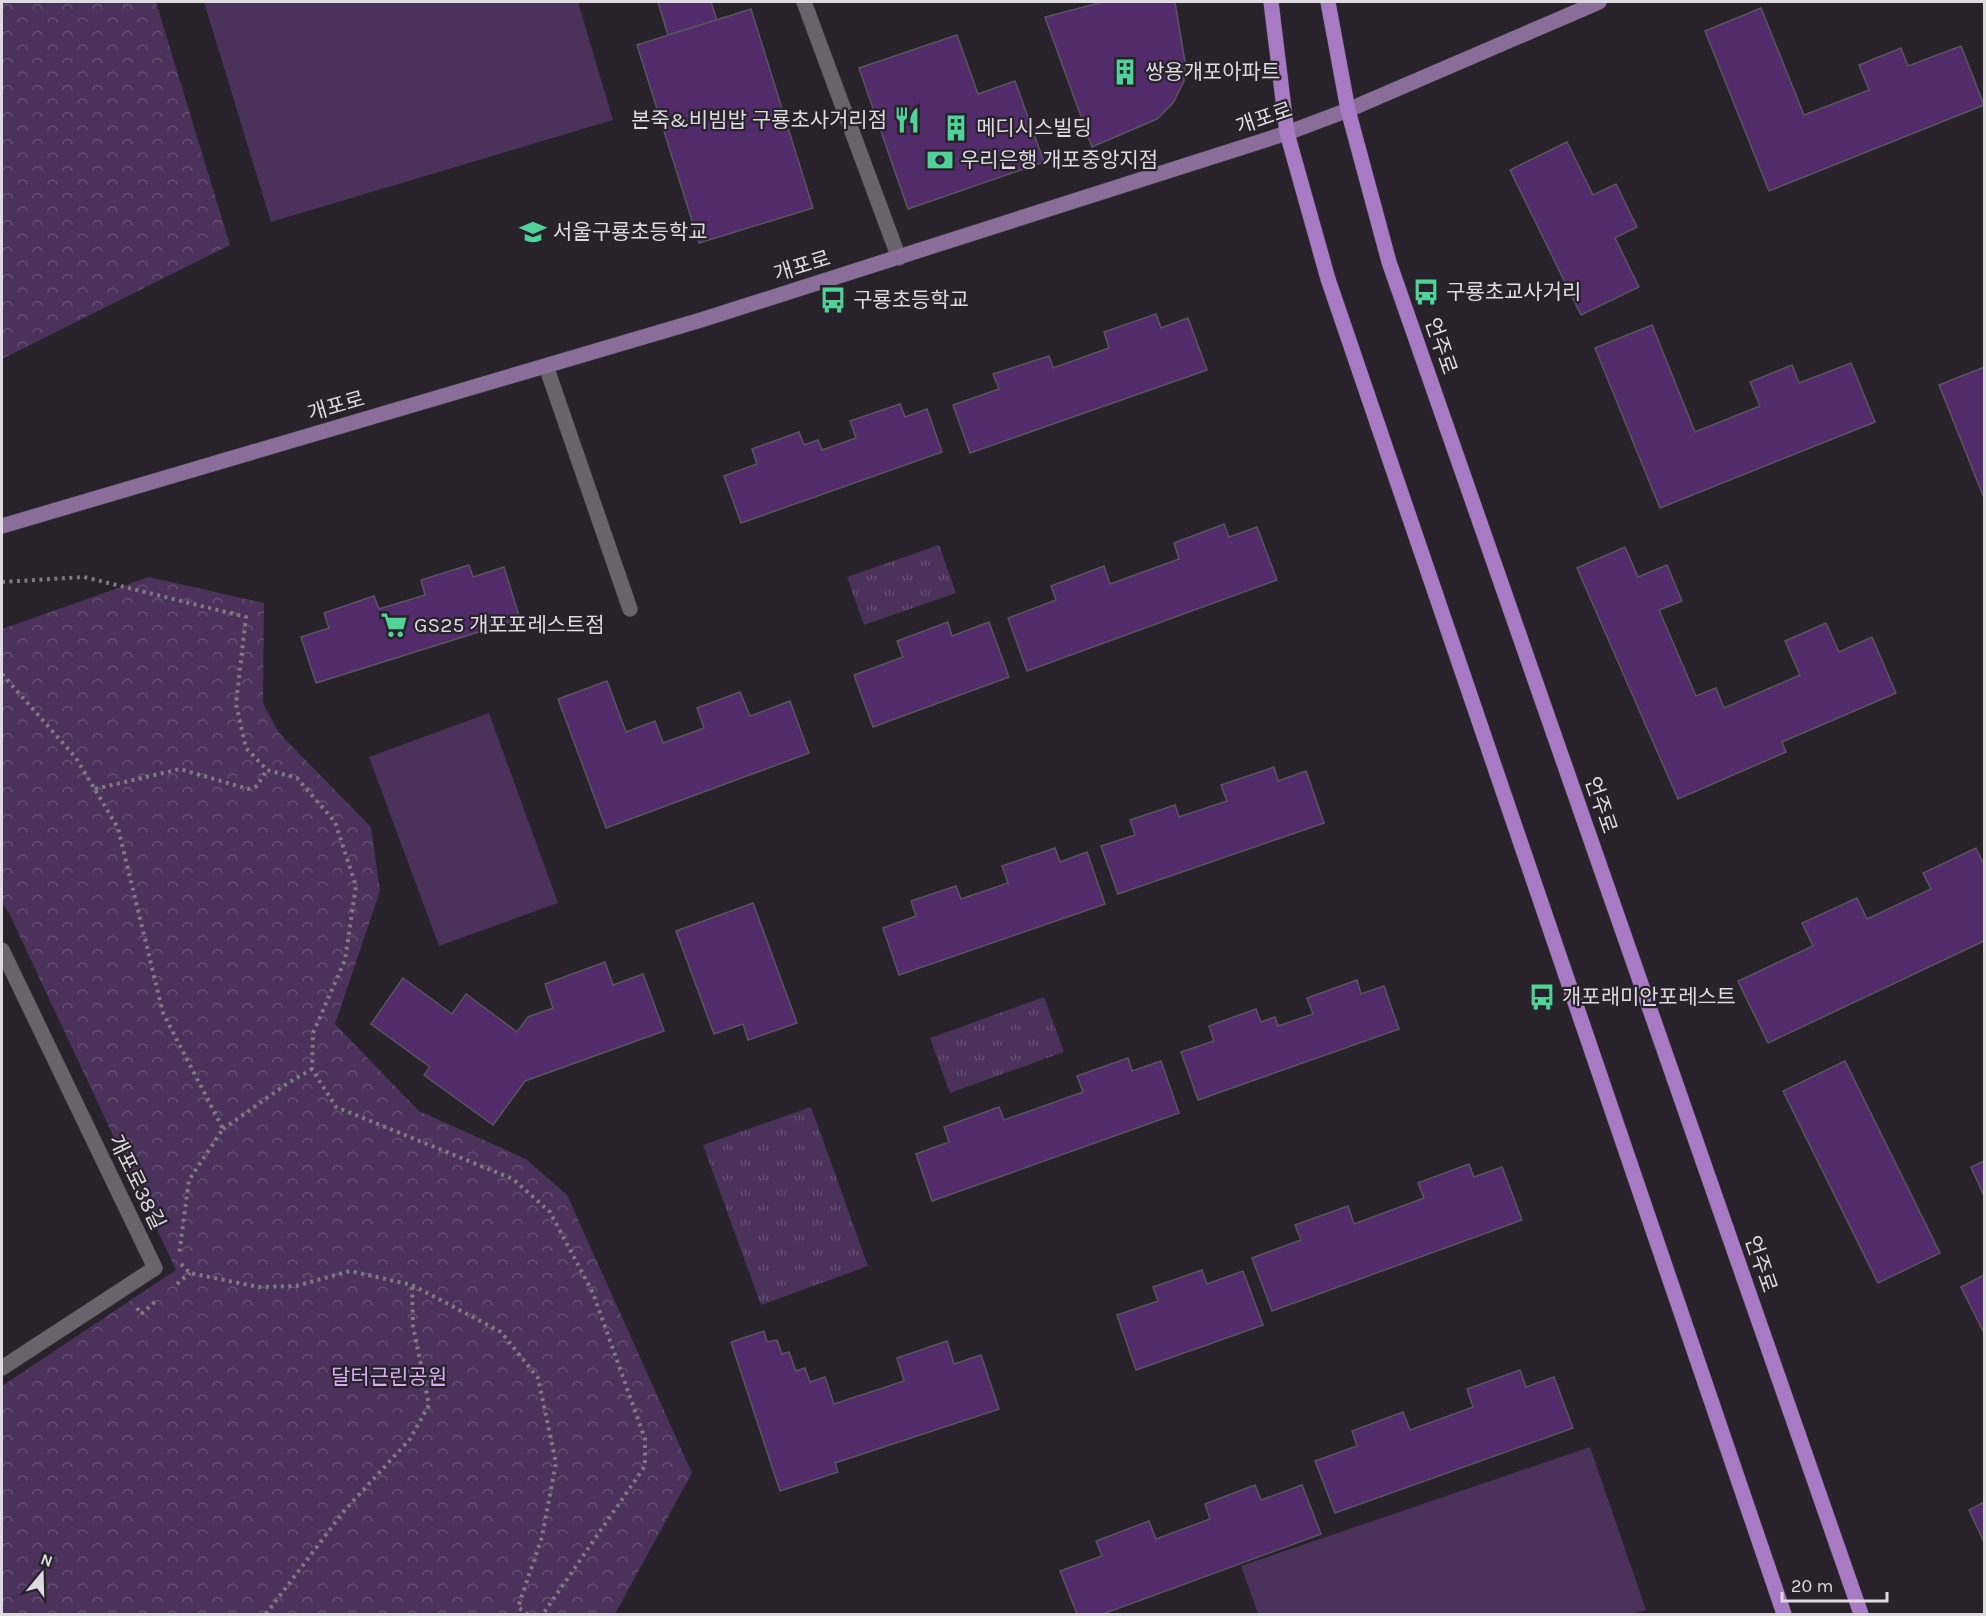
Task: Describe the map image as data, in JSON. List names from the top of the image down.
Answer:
{
  "streets": {
    "main road": ["언주로"],
    "street": ["개포로", "개포로38길"]
  },
  "crossings": [
    ["개포로", "언주로"]
  ],
  "parks": ["달터근린공원"],
  "places": {
    "building": ["쌍용개포아파트", "메디시스빌딩"],
    "restaurant": ["본죽&비빔밥 구룡초사거리점"],
    "bank": ["우리은행 개포중앙지점"],
    "school or university": ["서울구룡초등학교"],
    "bus stop": ["구룡초교사거리", "구룡초등학교", "개포래미안포레스트"],
    "supermarket": ["GS25 개포포레스트점"]
  },
  "scale_bar": "20 m",
  "north": "top"
}
